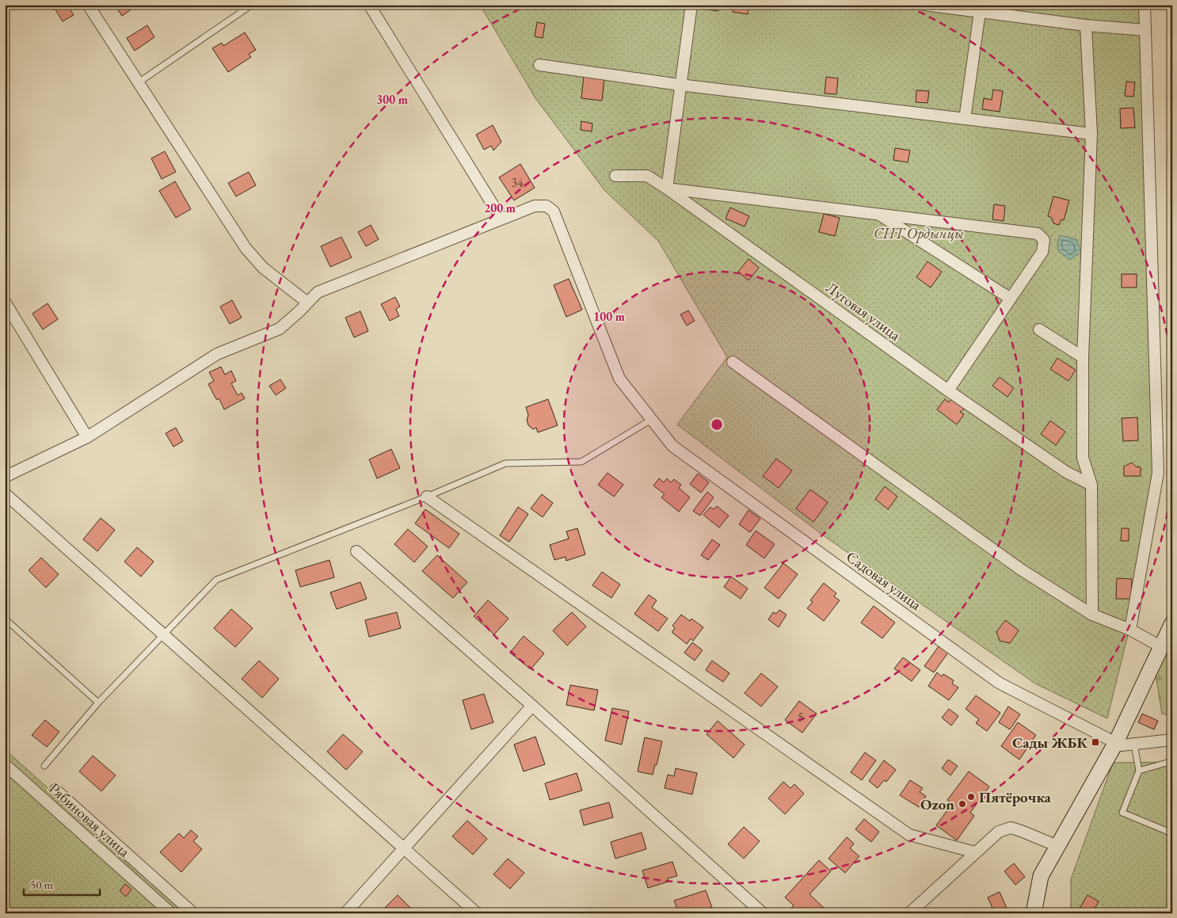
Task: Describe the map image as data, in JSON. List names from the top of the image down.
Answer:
{
  "streets": {
    "street": ["Луговая улица", "Садовая улица", "Рябиновая улица"]
  },
  "parks": ["СНТ Ордынцы"],
  "places": {
    "transit": ["Сады ЖБК"],
    "other": ["Пятёрочка", "Ozon"]
  },
  "house_numbers": ["34", "5"],
  "scale_bar": "50 m",
  "rings": ["300 m", "200 m", "100 m"]
}
